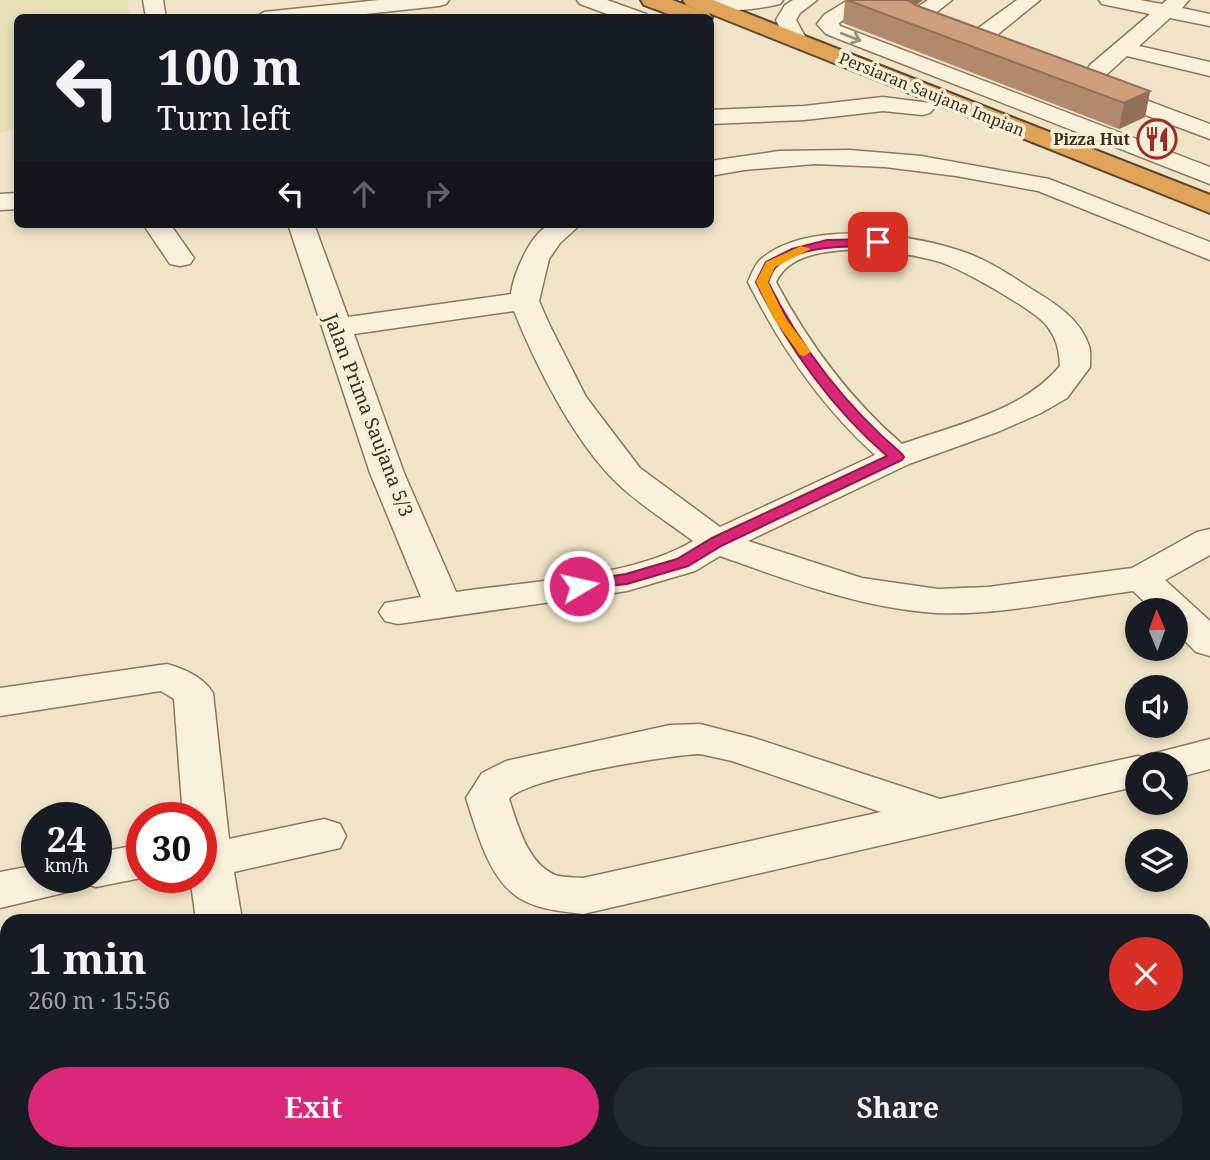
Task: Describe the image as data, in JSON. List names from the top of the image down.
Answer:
{
  "streets": {
    "highway": ["Persiaran Saujana Impian"],
    "street": ["Jalan Prima Saujana 5/3"]
  },
  "places": {
    "restaurant": ["Pizza Hut"]
  },
  "north": "top",
  "page": {
    "turn": ["100 m", "Turn left"],
    "speed": "24 km/h",
    "limit": "30",
    "heading": ["1 min", "260 m · 15:56"],
    "buttons": ["Exit", "Share"]
  }
}
